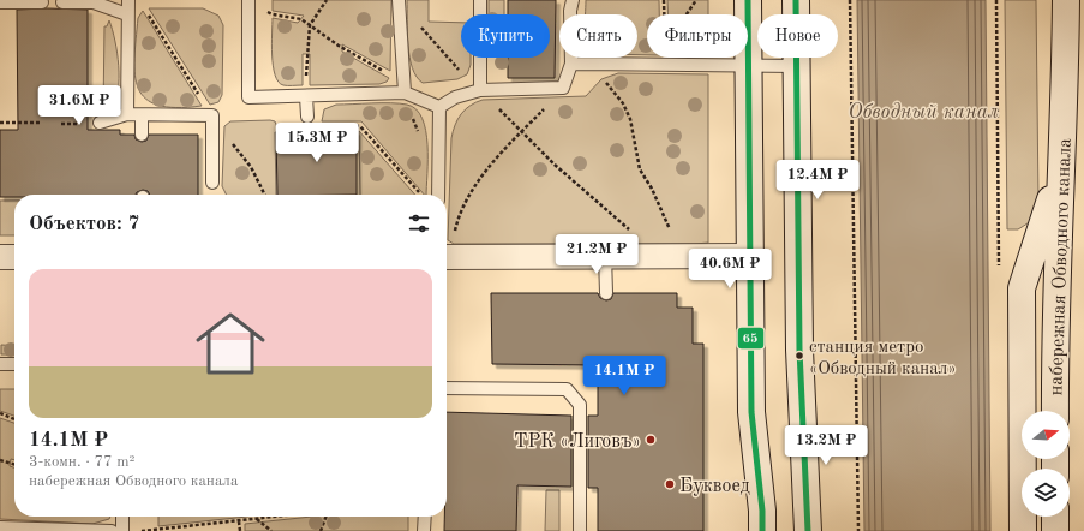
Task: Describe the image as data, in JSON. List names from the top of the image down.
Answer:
{
  "streets": {
    "main road": ["набережная Обводного канала"]
  },
  "water": ["Обводный канал"],
  "places": ["станция метро «Обводный канал»", "ТРК «Лиговъ»", "Буквоед"],
  "lines": ["transit line 65"],
  "north": "right",
  "page": {
    "chip": [
      "Купить",
      "Снять",
      "Фильтры",
      "Новое"
    ],
    "price": [
      "31.6M ₽",
      "15.3M ₽",
      "12.4M ₽",
      "21.2M ₽",
      "40.6M ₽",
      "14.1M ₽",
      "13.2M ₽"
    ],
    "heading": "Объектов: 7",
    "list": [
      {
        "name": "14.1M ₽",
        "note": "3-комн. · 77 m² · набережная Обводного канала"
      }
    ]
  }
}
